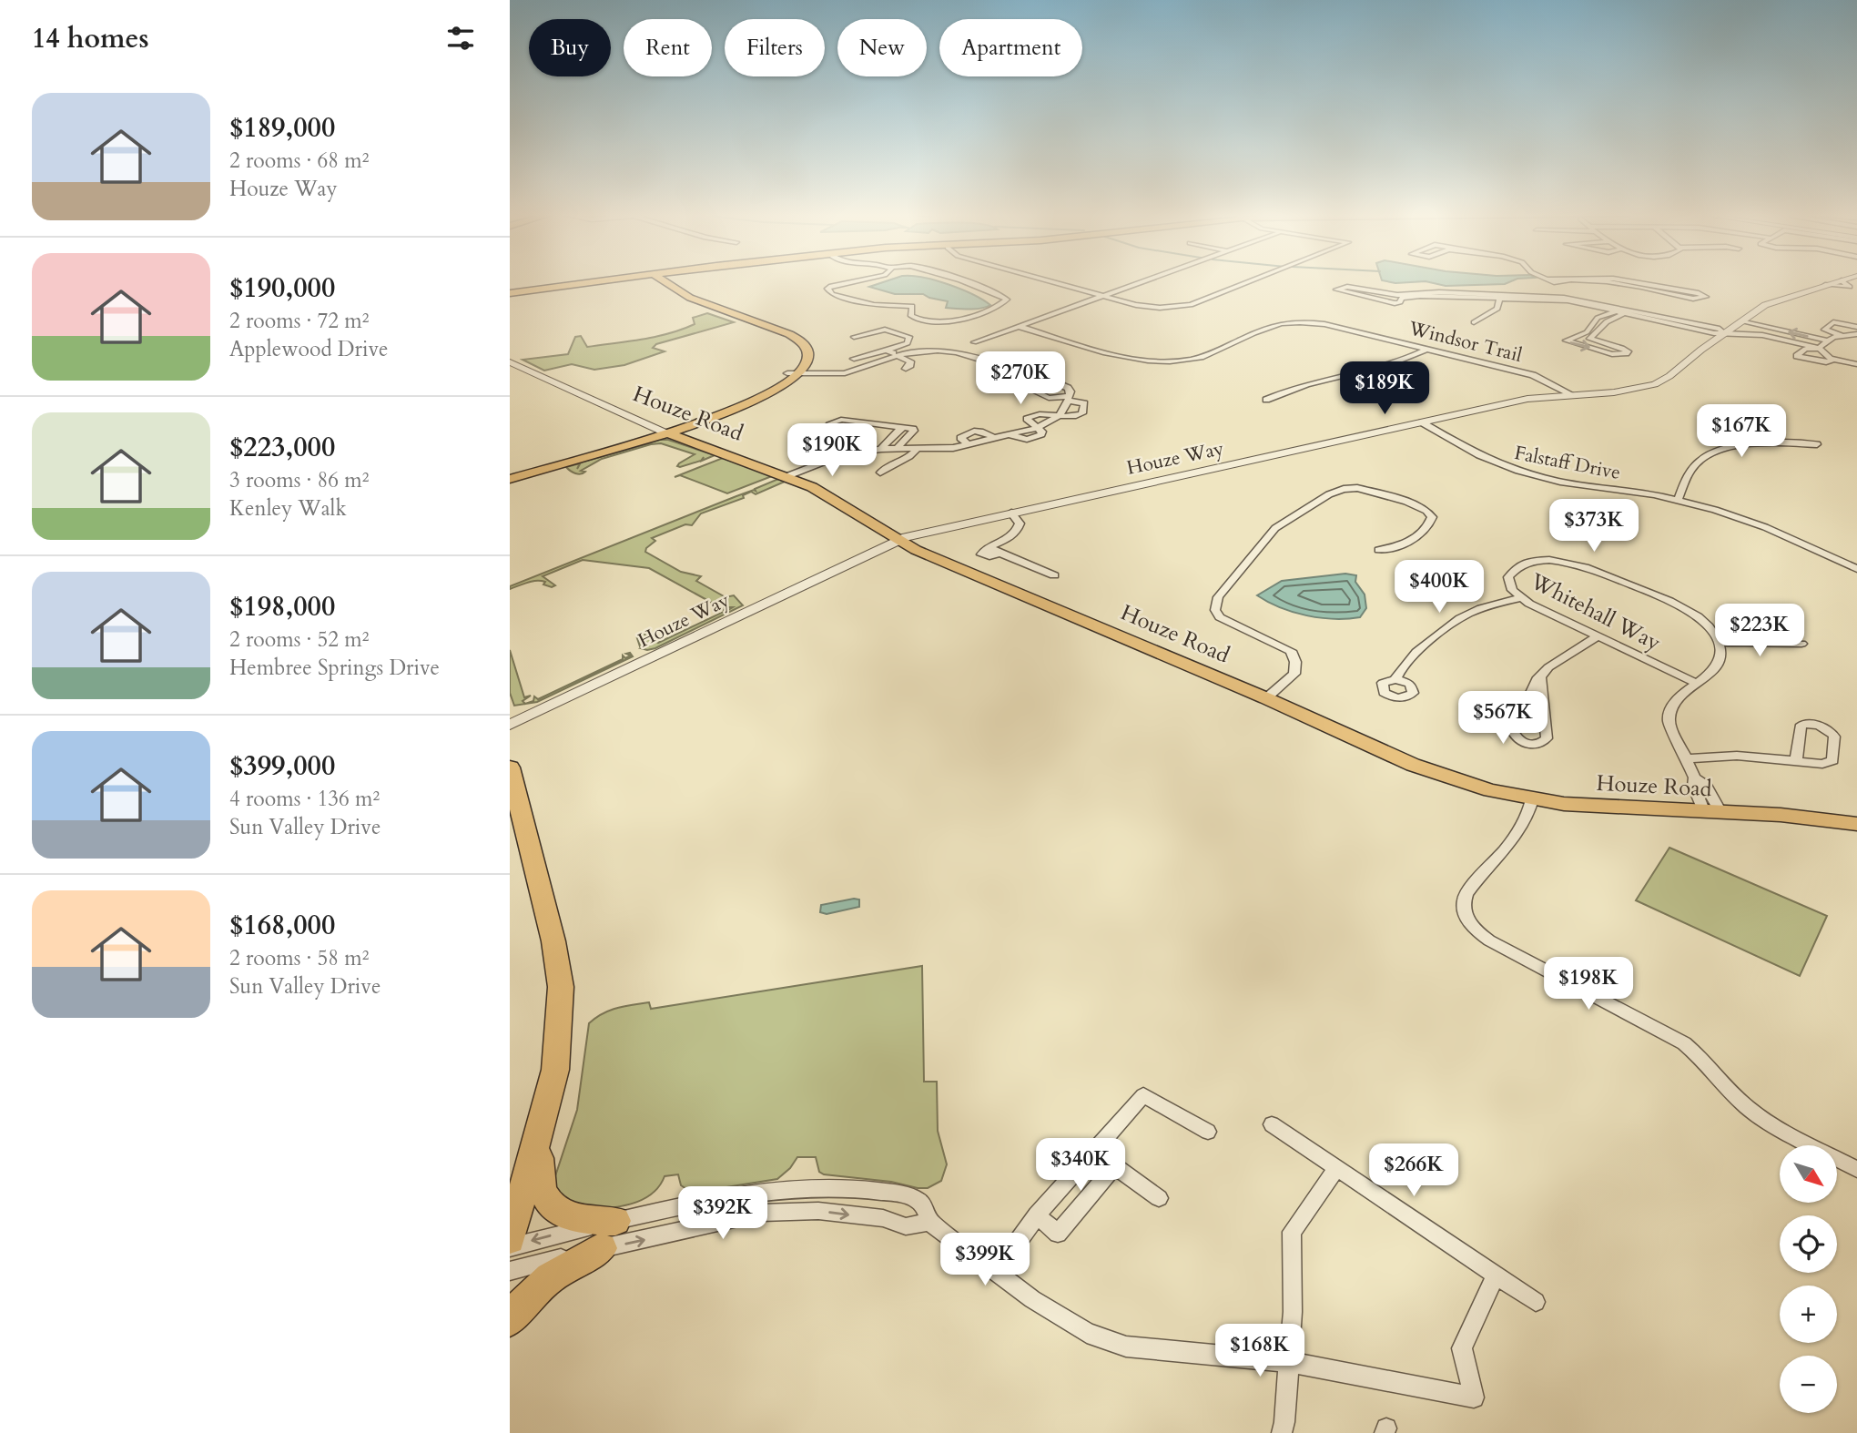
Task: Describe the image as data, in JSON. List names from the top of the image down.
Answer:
{
  "streets": {
    "main road": ["Houze Road"],
    "street": [
      "Windsor Trail",
      "Houze Way",
      "Falstaff Drive",
      "Whitehall Way"
    ]
  },
  "crossings": [
    ["Windsor Trail", "Houze Way"],
    ["Houze Road", "Houze Way"],
    ["Houze Way", "Falstaff Drive"]
  ],
  "north": "bottom right",
  "page": {
    "heading": "14 homes",
    "chip": [
      "Buy",
      "Rent",
      "Filters",
      "New",
      "Apartment"
    ],
    "list": [
      {
        "name": "$189,000",
        "note": "2 rooms · 68 m² · Houze Way"
      },
      {
        "name": "$190,000",
        "note": "2 rooms · 72 m² · Applewood Drive"
      },
      {
        "name": "$223,000",
        "note": "3 rooms · 86 m² · Kenley Walk"
      },
      {
        "name": "$198,000",
        "note": "2 rooms · 52 m² · Hembree Springs Drive"
      },
      {
        "name": "$399,000",
        "note": "4 rooms · 136 m² · Sun Valley Drive"
      },
      {
        "name": "$168,000",
        "note": "2 rooms · 58 m² · Sun Valley Drive"
      }
    ],
    "price": [
      "$270K",
      "$189K",
      "$167K",
      "$190K",
      "$373K",
      "$400K",
      "$223K",
      "$567K",
      "$198K",
      "$340K",
      "$266K",
      "$392K",
      "$399K",
      "$168K"
    ],
    "map_buttons": ["+", "−"]
  }
}
